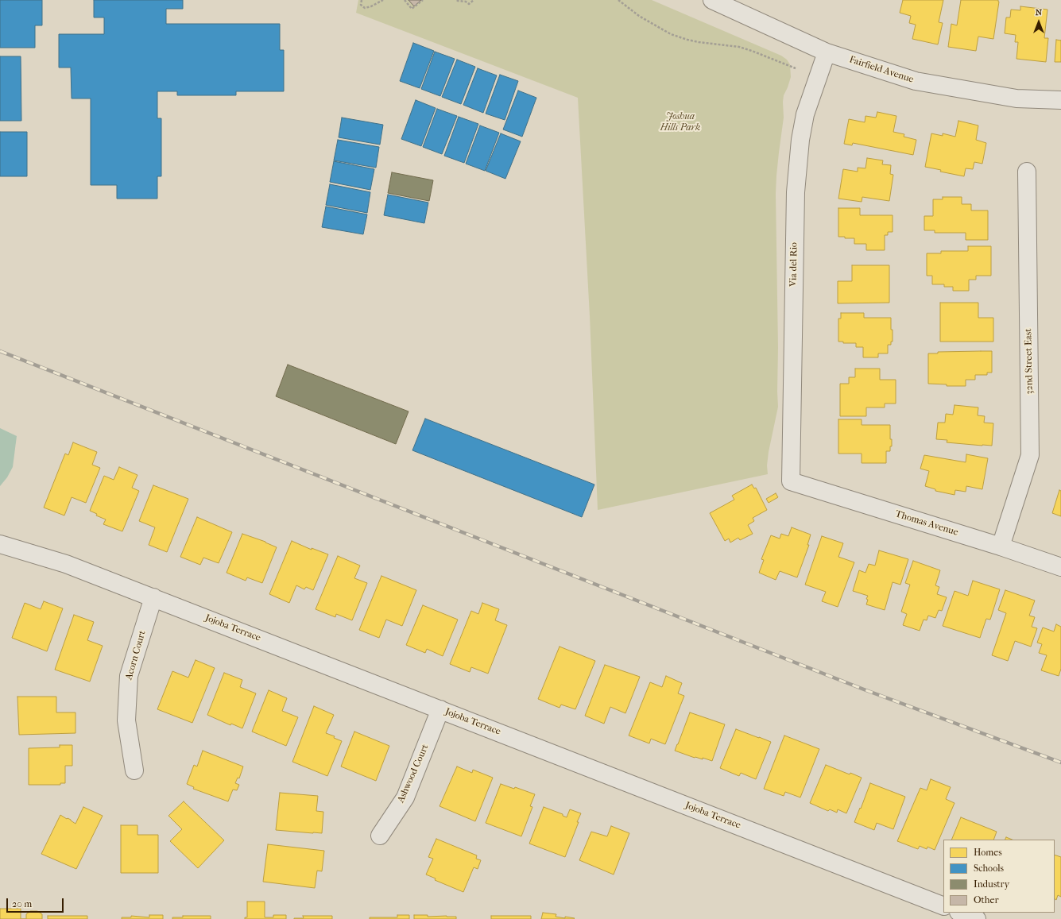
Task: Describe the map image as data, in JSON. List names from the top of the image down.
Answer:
{
  "streets": {
    "street": [
      "Fairfield Avenue",
      "Via del Rio",
      "32nd Street East",
      "Thomas Avenue",
      "Jojoba Terrace",
      "Acorn Court",
      "Ashwood Court"
    ]
  },
  "crossings": [
    ["Fairfield Avenue", "Via del Rio"],
    ["Via del Rio", "Thomas Avenue"],
    ["32nd Street East", "Thomas Avenue"],
    ["Jojoba Terrace", "Acorn Court"],
    ["Jojoba Terrace", "Ashwood Court"]
  ],
  "parks": ["Joshua Hills Park"],
  "legend": [
    "Homes",
    "Schools",
    "Industry",
    "Other"
  ],
  "scale_bar": "20 m",
  "north": "top"
}
